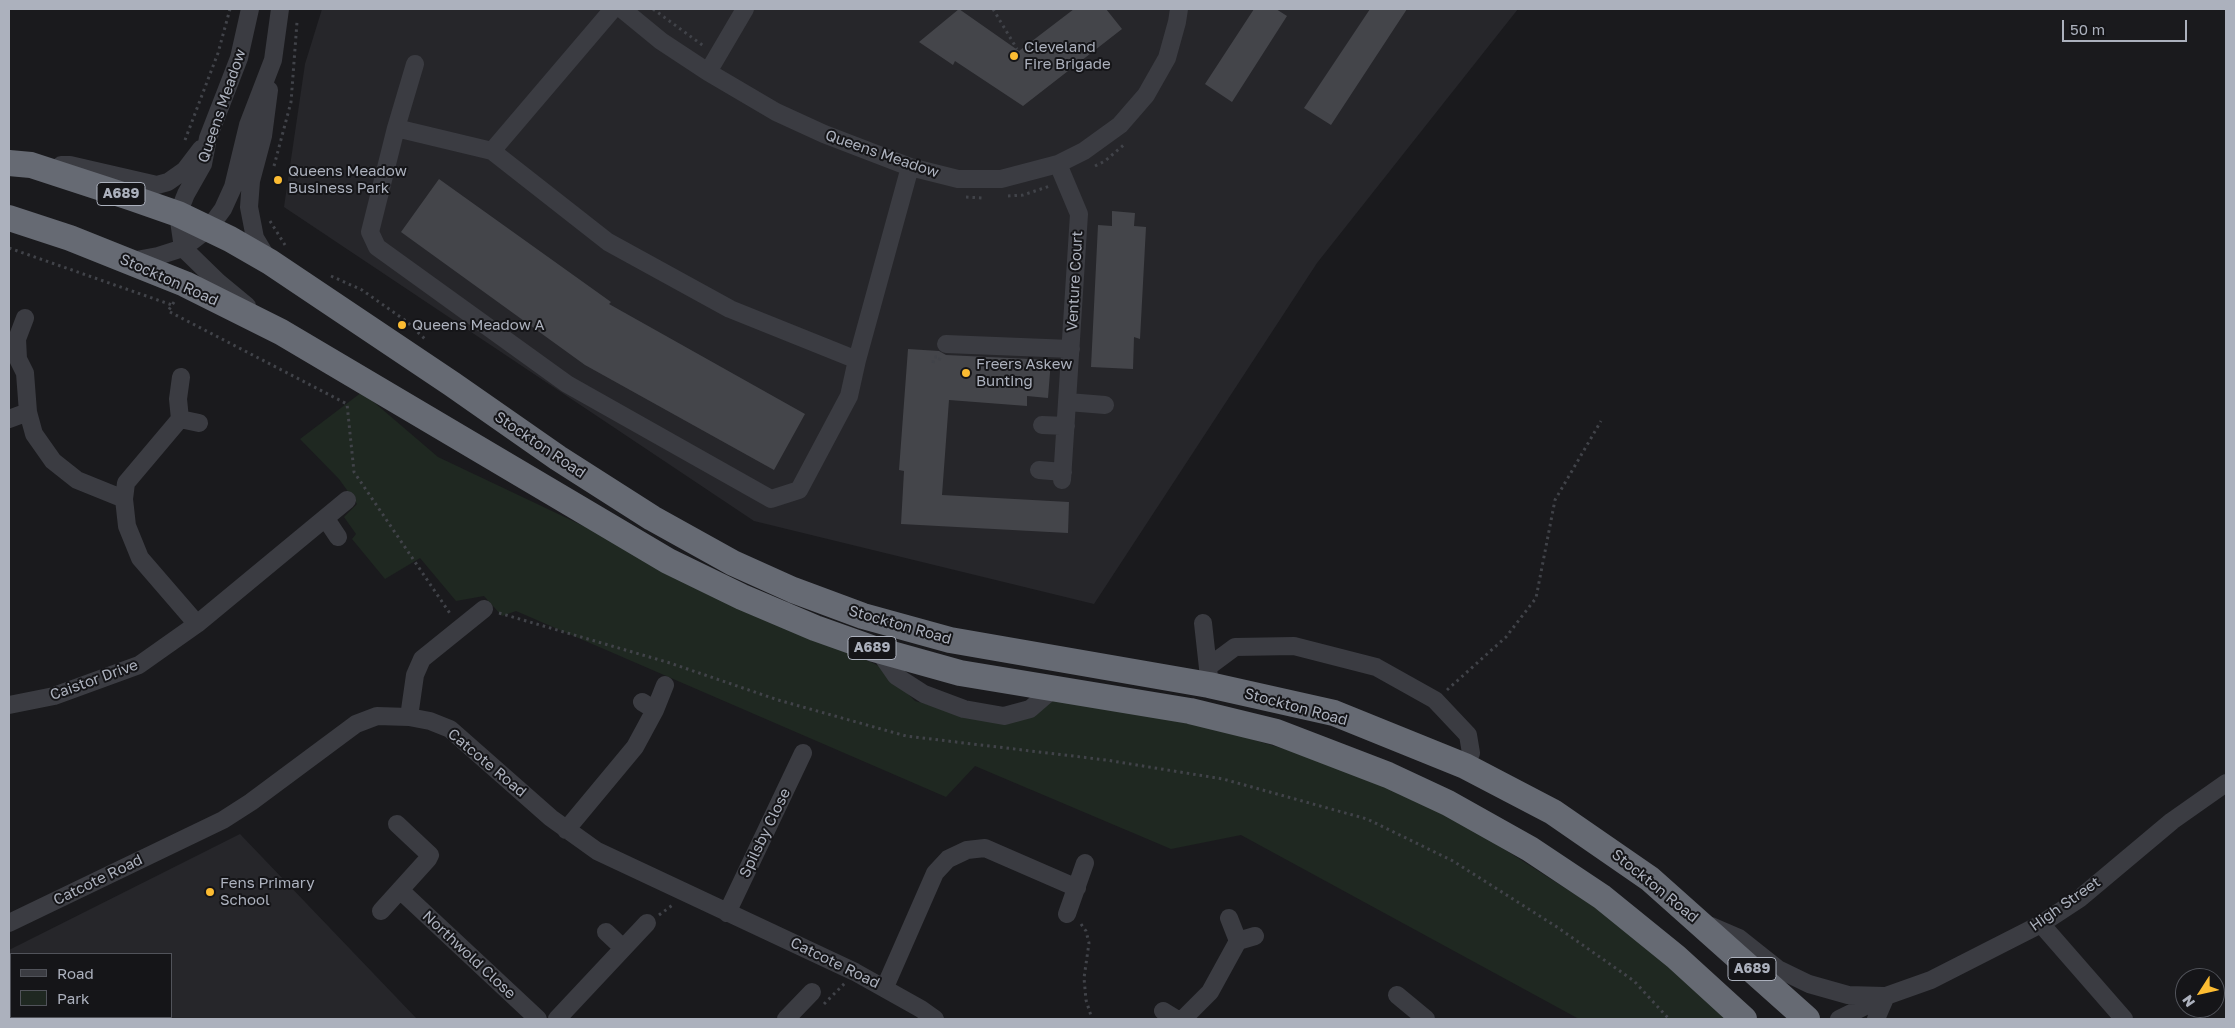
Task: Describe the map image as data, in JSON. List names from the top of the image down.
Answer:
{
  "streets": {
    "highway": ["A689", "Stockton Road"],
    "street": [
      "Queens Meadow",
      "Venture Court",
      "Caistor Drive",
      "Catcote Road",
      "Spilsby Close",
      "High Street",
      "Northwold Close"
    ]
  },
  "crossings": [
    ["Queens Meadow", "Stockton Road"],
    ["Stockton Road", "High Street"],
    ["Catcote Road", "Spilsby Close"]
  ],
  "places": [
    "Cleveland Fire Brigade",
    "Queens Meadow Business Park",
    "Queens Meadow A",
    "Freers Askew Bunting",
    "Fens Primary School"
  ],
  "legend": ["Road", "Park"],
  "scale_bar": "50 m",
  "north": "bottom left"
}
